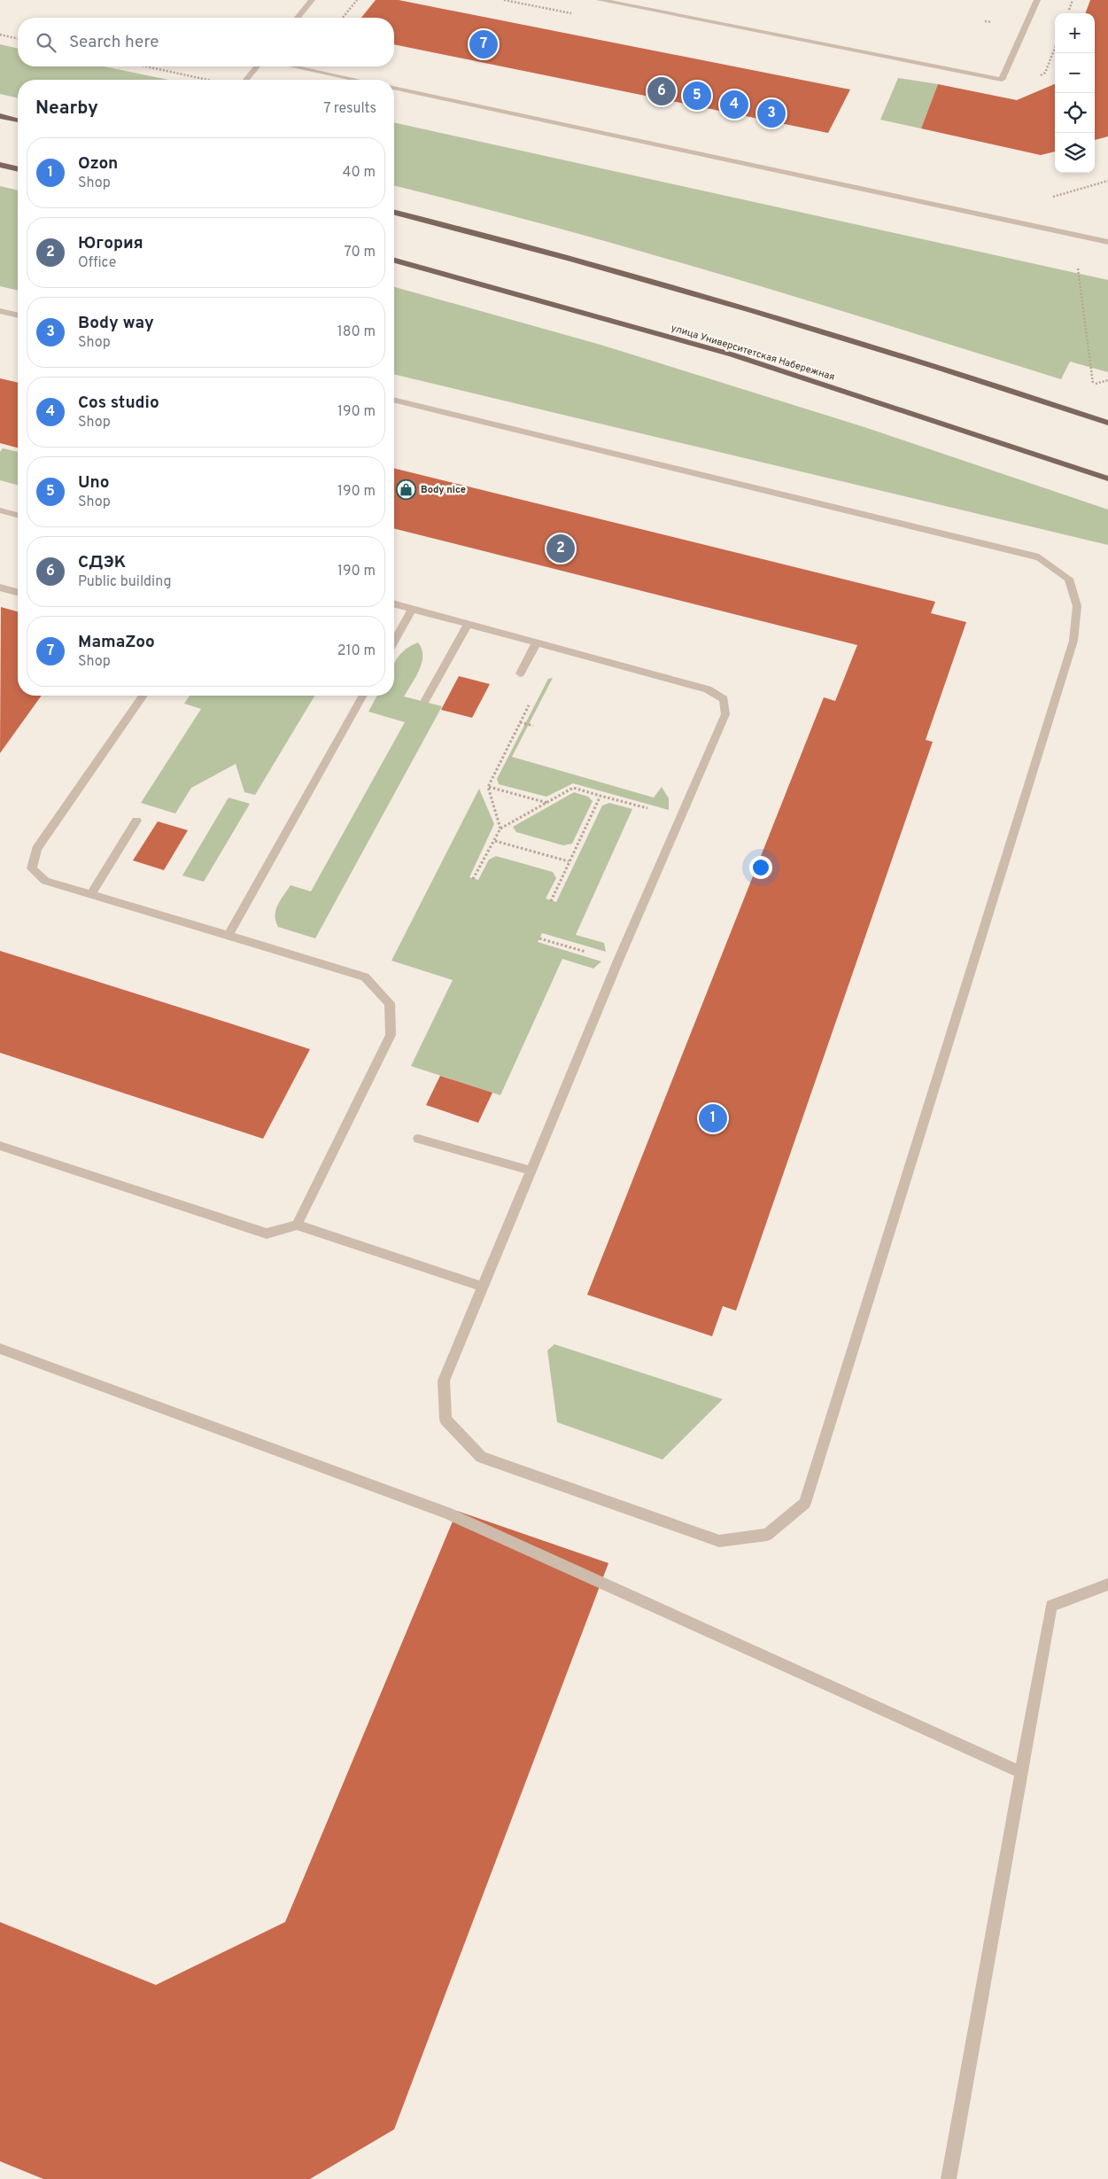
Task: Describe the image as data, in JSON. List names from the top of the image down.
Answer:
{
  "streets": {
    "main road": ["улица Университетская Набережная"]
  },
  "places": {
    "shop": ["Body nice"]
  },
  "page": {
    "map_buttons": ["+", "−"],
    "search": "Search here",
    "pins": [
      "7",
      "6",
      "5",
      "4",
      "3",
      "2",
      "1"
    ],
    "heading": ["Nearby", "7 results"],
    "list": [
      {
        "mark": "1",
        "name": "Ozon",
        "note": "Shop",
        "value": "40 m"
      },
      {
        "mark": "2",
        "name": "Югория",
        "note": "Office",
        "value": "70 m"
      },
      {
        "mark": "3",
        "name": "Body way",
        "note": "Shop",
        "value": "180 m"
      },
      {
        "mark": "4",
        "name": "Cos studio",
        "note": "Shop",
        "value": "190 m"
      },
      {
        "mark": "5",
        "name": "Uno",
        "note": "Shop",
        "value": "190 m"
      },
      {
        "mark": "6",
        "name": "СДЭК",
        "note": "Public building",
        "value": "190 m"
      },
      {
        "mark": "7",
        "name": "MamaZoo",
        "note": "Shop",
        "value": "210 m"
      }
    ]
  }
}
